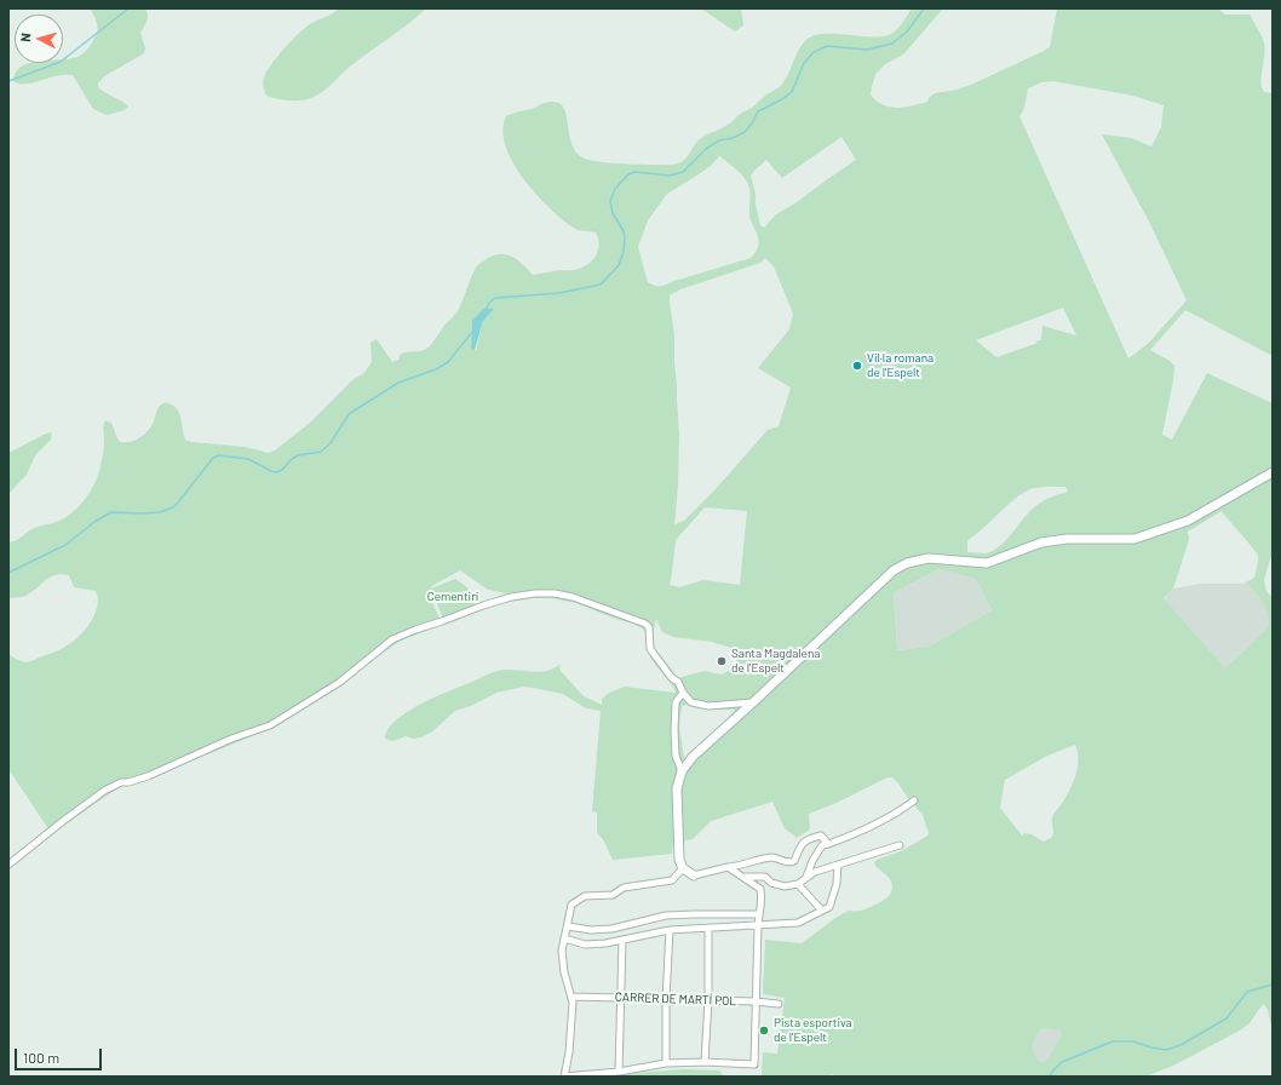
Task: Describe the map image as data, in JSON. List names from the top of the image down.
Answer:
{
  "streets": {
    "street": ["CARRER DE MARTÍ POL"]
  },
  "parks": ["Cementiri"],
  "places": ["Vil·la romana de l'Espelt", "Santa Magdalena de l'Espelt", "Pista esportiva de l'Espelt"],
  "scale_bar": "100 m",
  "north": "left"
}
